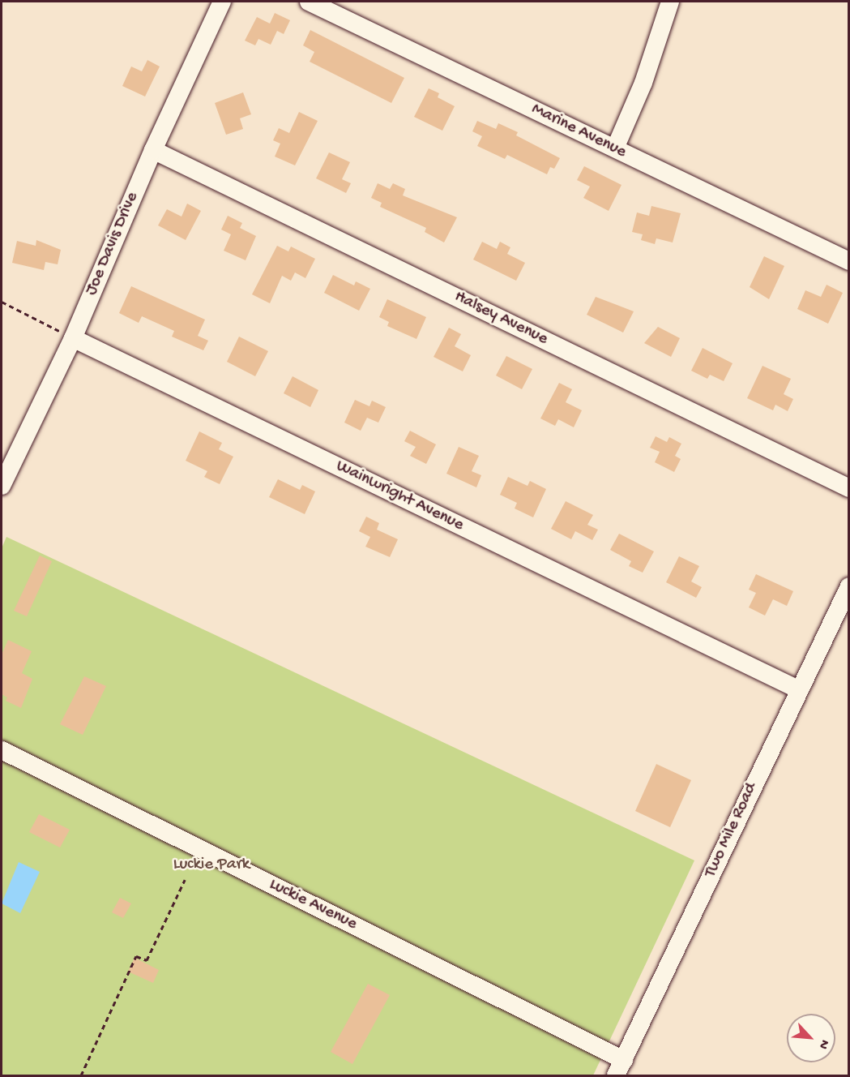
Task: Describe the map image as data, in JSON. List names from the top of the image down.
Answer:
{
  "streets": {
    "street": [
      "Marine Avenue",
      "Joe Davis Drive",
      "Halsey Avenue",
      "Wainwright Avenue",
      "Two Mile Road",
      "Luckie Avenue"
    ]
  },
  "crossings": [
    ["Joe Davis Drive", "Halsey Avenue"],
    ["Joe Davis Drive", "Wainwright Avenue"],
    ["Wainwright Avenue", "Two Mile Road"],
    ["Two Mile Road", "Luckie Avenue"]
  ],
  "parks": ["Luckie Park"],
  "north": "bottom right"
}
